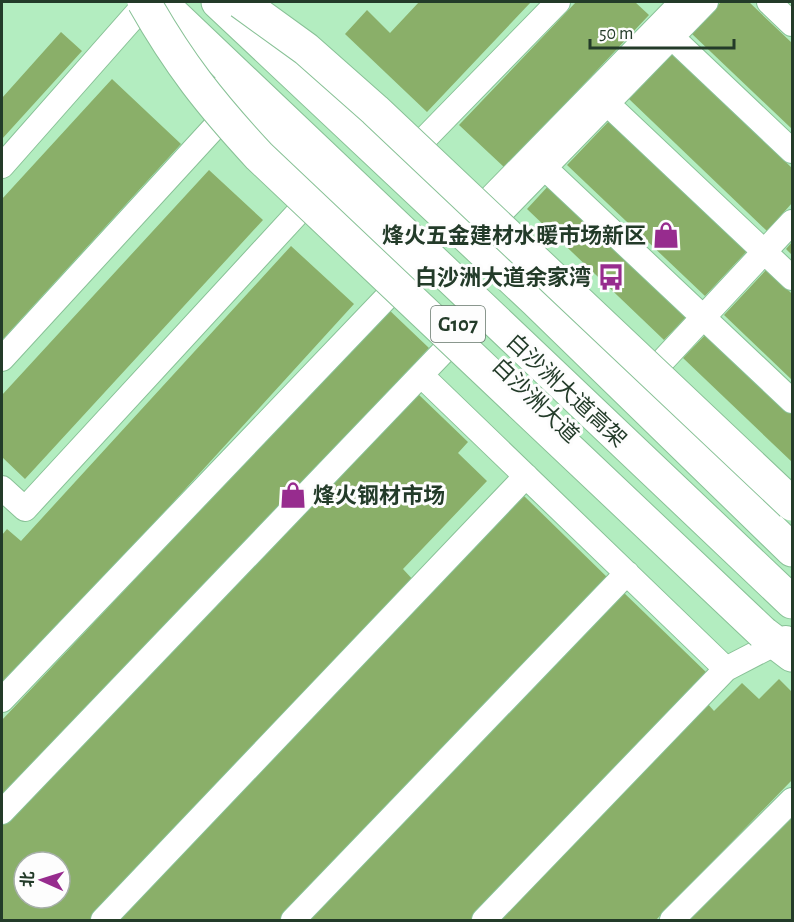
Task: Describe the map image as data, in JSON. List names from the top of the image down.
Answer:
{
  "streets": {
    "highway": ["白沙洲大道高架"],
    "main road": ["G107", "白沙洲大道"]
  },
  "crossings": [
    ["白沙洲大道高架", "白沙洲大道"]
  ],
  "places": {
    "shop": ["烽火五金建材水暖市场新区", "烽火钢材市场"],
    "bus stop": ["白沙洲大道余家湾"]
  },
  "scale_bar": "50 m",
  "north": "left"
}
